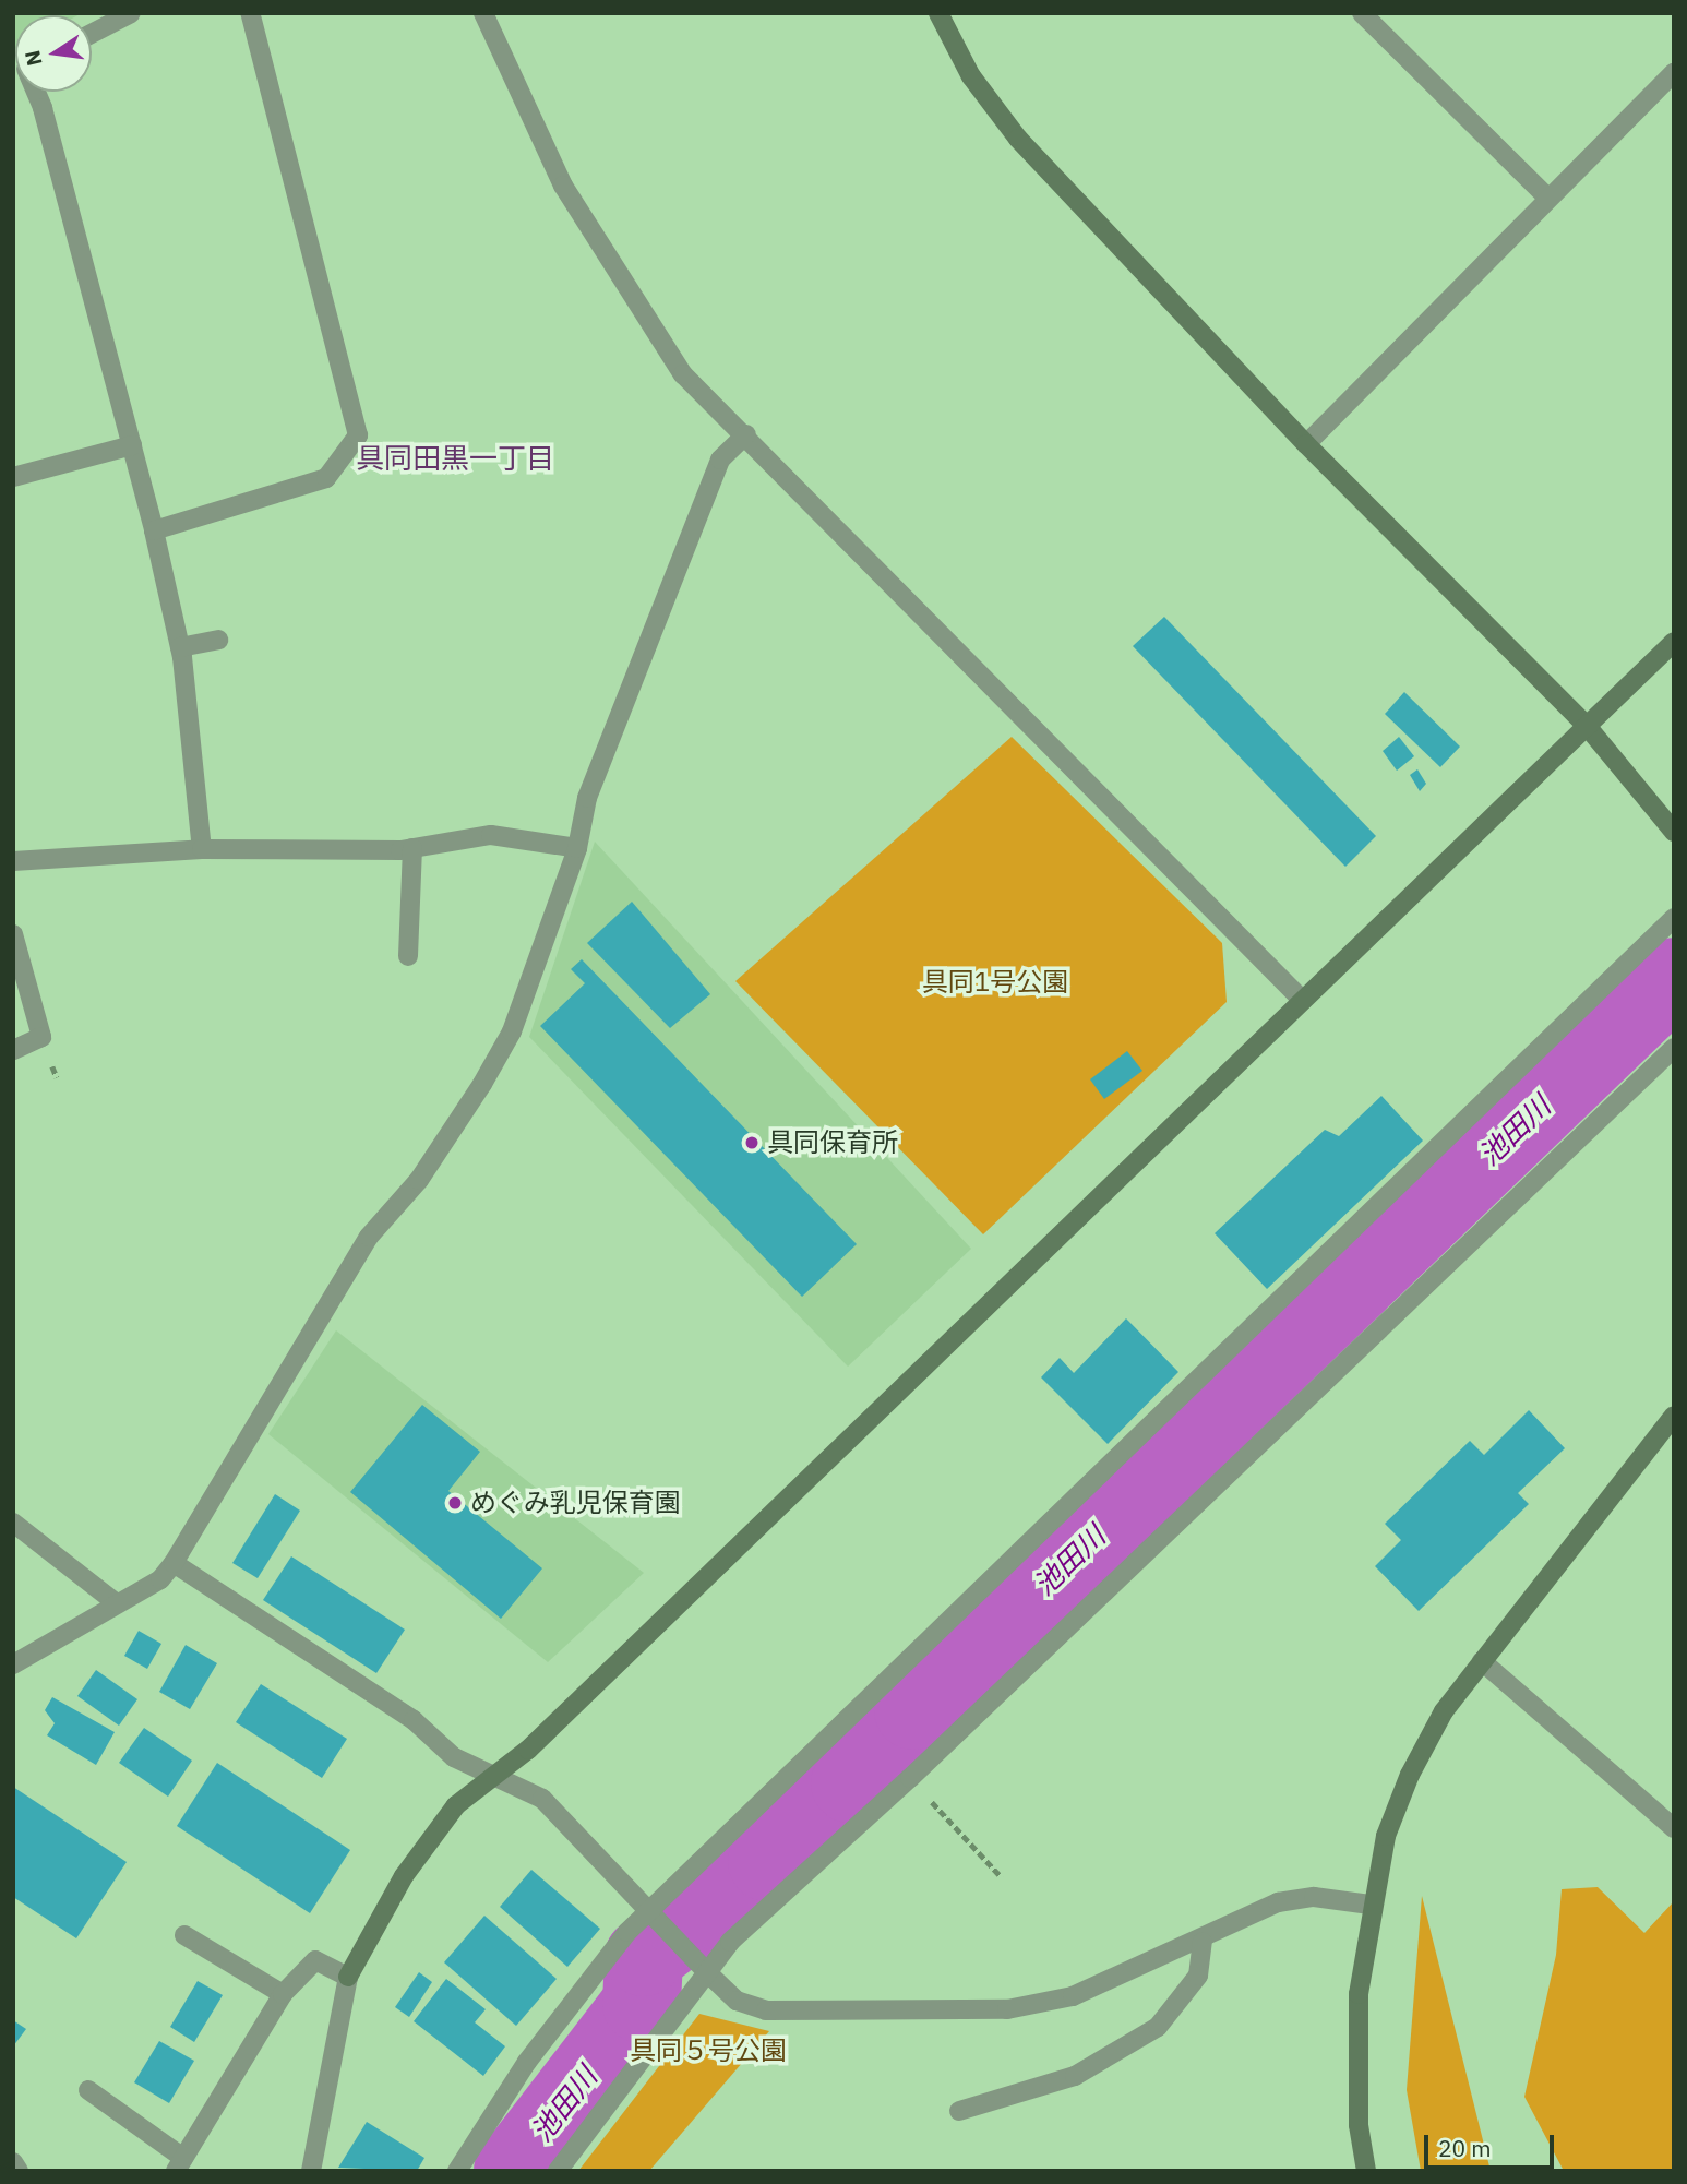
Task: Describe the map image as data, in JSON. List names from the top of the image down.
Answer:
{
  "districts": ["具同田黒一丁目"],
  "water": ["池田川"],
  "parks": ["具同1号公園", "具同５号公園"],
  "places": ["具同保育所", "めぐみ乳児保育園"],
  "scale_bar": "20 m",
  "north": "left"
}
